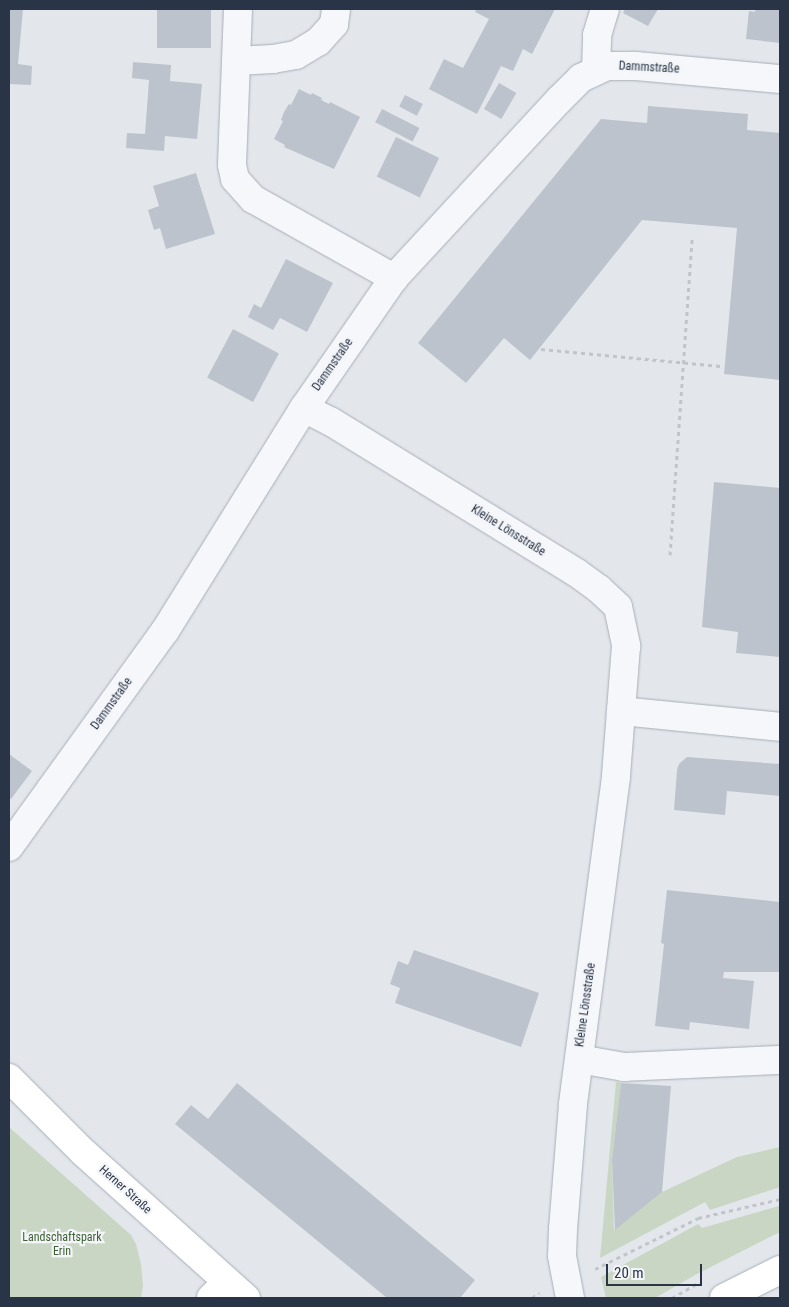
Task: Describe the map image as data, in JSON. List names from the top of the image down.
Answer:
{
  "streets": {
    "main road": ["Herner Straße"],
    "street": ["Dammstraße", "Kleine Lönsstraße"]
  },
  "crossings": [
    ["Dammstraße", "Kleine Lönsstraße"]
  ],
  "parks": ["Landschaftspark Erin"],
  "scale_bar": "20 m"
}
